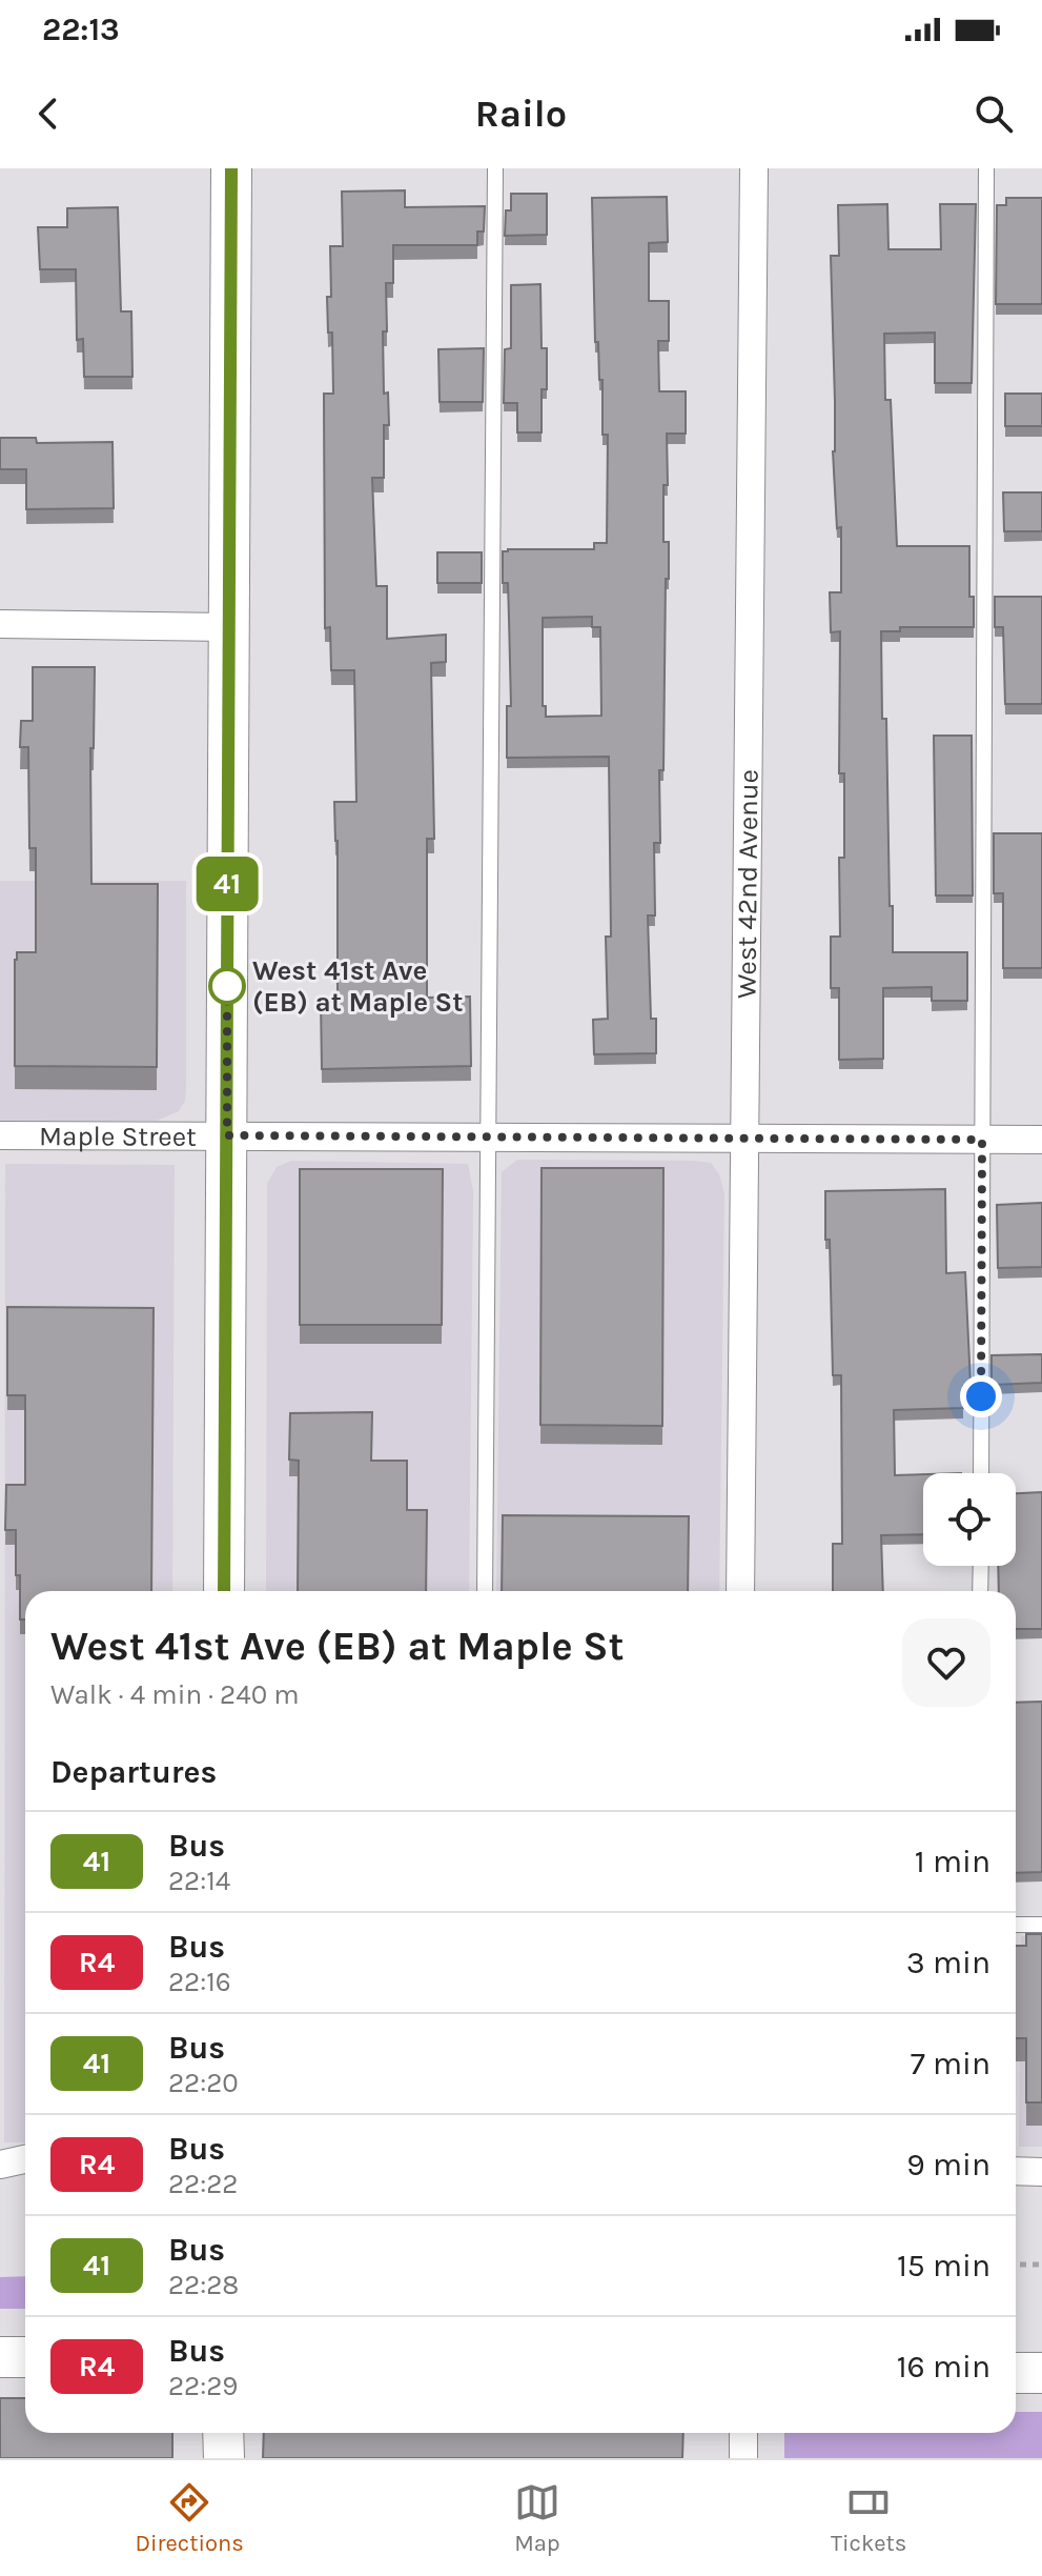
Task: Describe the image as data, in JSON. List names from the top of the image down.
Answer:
{
  "streets": {
    "street": ["West 42nd Avenue", "Maple Street"]
  },
  "crossings": [
    ["West 42nd Avenue", "Maple Street"]
  ],
  "places": ["West 41st Ave (EB) at Maple St"],
  "lines": ["bus line 41"],
  "page": {
    "status": "22:13",
    "header": "Railo",
    "on_map": "41",
    "heading": [
      ["West 41st Ave (EB) at Maple St", "Walk · 4 min · 240 m"],
      "Departures"
    ],
    "list": [
      {
        "mark": "41",
        "name": "Bus",
        "note": "22:14",
        "value": "1 min"
      },
      {
        "mark": "R4",
        "name": "Bus",
        "note": "22:16",
        "value": "3 min"
      },
      {
        "mark": "41",
        "name": "Bus",
        "note": "22:20",
        "value": "7 min"
      },
      {
        "mark": "R4",
        "name": "Bus",
        "note": "22:22",
        "value": "9 min"
      },
      {
        "mark": "41",
        "name": "Bus",
        "note": "22:28",
        "value": "15 min"
      },
      {
        "mark": "R4",
        "name": "Bus",
        "note": "22:29",
        "value": "16 min"
      }
    ],
    "tabs": ["Directions", "Map", "Tickets"]
  }
}
